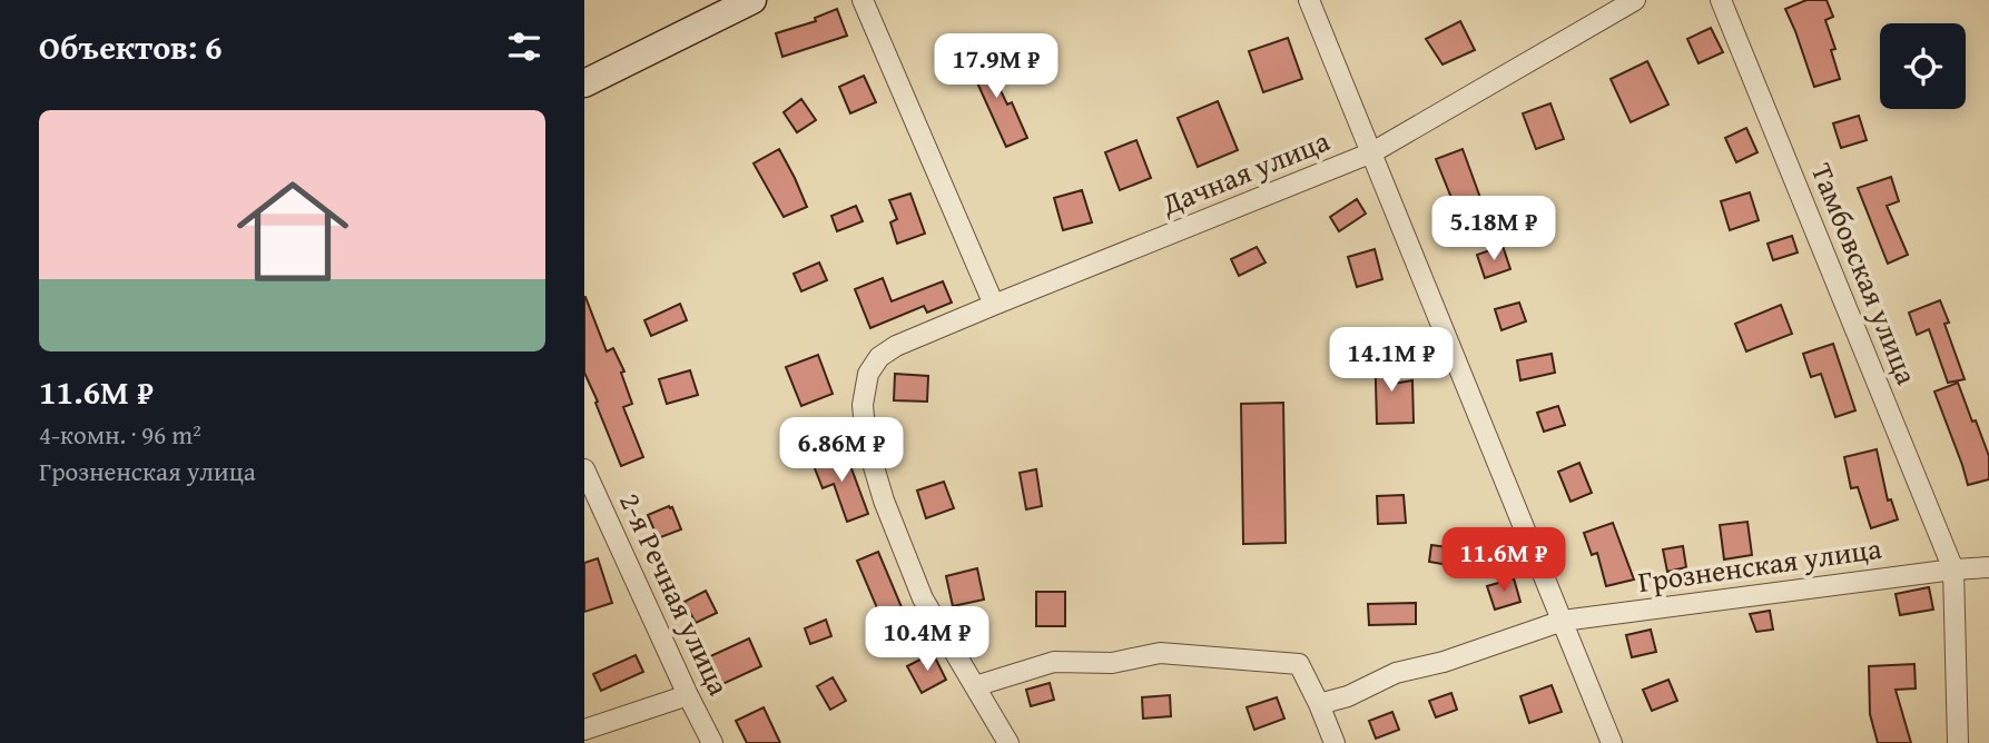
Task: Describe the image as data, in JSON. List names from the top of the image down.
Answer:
{
  "streets": {
    "street": [
      "Дачная улица",
      "Тамбовская улица",
      "Грозненская улица",
      "2-я Речная улица"
    ]
  },
  "crossings": [
    ["Тамбовская улица", "Грозненская улица"]
  ],
  "page": {
    "heading": "Объектов: 6",
    "price": [
      "17.9M ₽",
      "5.18M ₽",
      "14.1M ₽",
      "6.86M ₽",
      "11.6M ₽",
      "10.4M ₽"
    ],
    "list": [
      {
        "name": "11.6M ₽",
        "note": "4-комн. · 96 m² · Грозненская улица"
      }
    ]
  }
}
